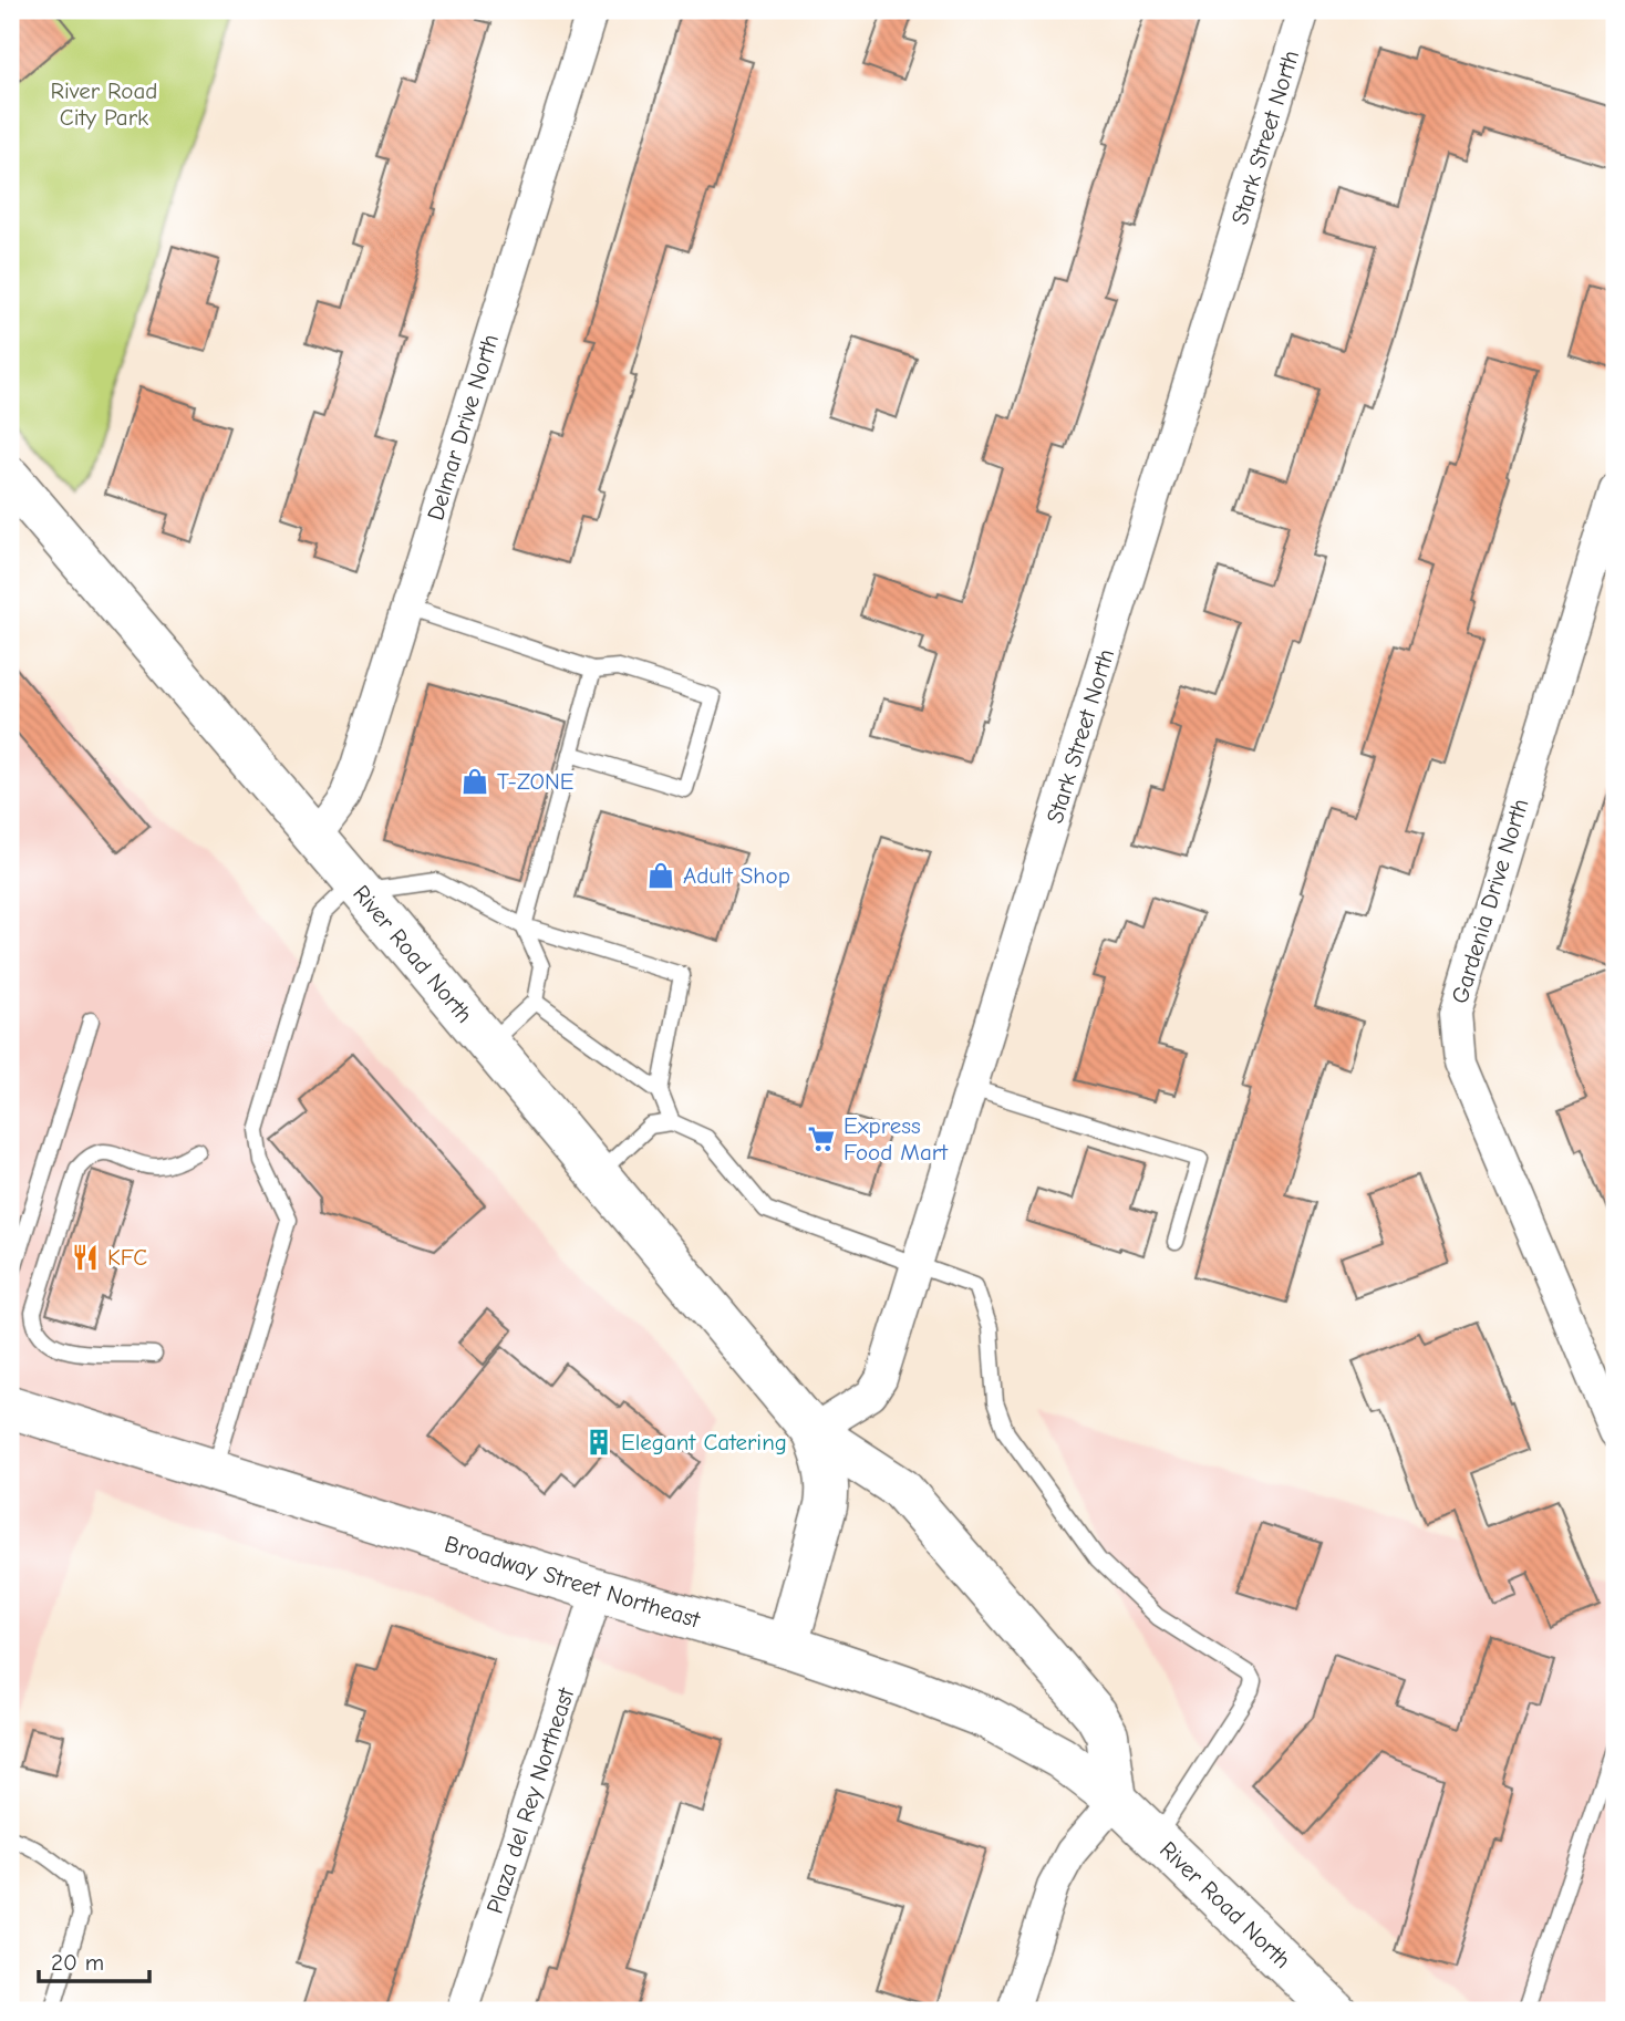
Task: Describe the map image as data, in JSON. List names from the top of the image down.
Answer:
{
  "streets": {
    "main road": ["River Road North", "Broadway Street Northeast"],
    "street": [
      "Stark Street North",
      "Delmar Drive North",
      "Gardenia Drive North",
      "Plaza del Rey Northeast"
    ]
  },
  "crossings": [
    ["Stark Street North", "River Road North"],
    ["Delmar Drive North", "River Road North"],
    ["River Road North", "Broadway Street Northeast"],
    ["Broadway Street Northeast", "Plaza del Rey Northeast"]
  ],
  "parks": ["River Road City Park"],
  "places": {
    "shop": ["T-ZONE", "Adult Shop"],
    "supermarket": ["Express Food Mart"],
    "restaurant": ["KFC"],
    "building": ["Elegant Catering"]
  },
  "scale_bar": "20 m"
}
